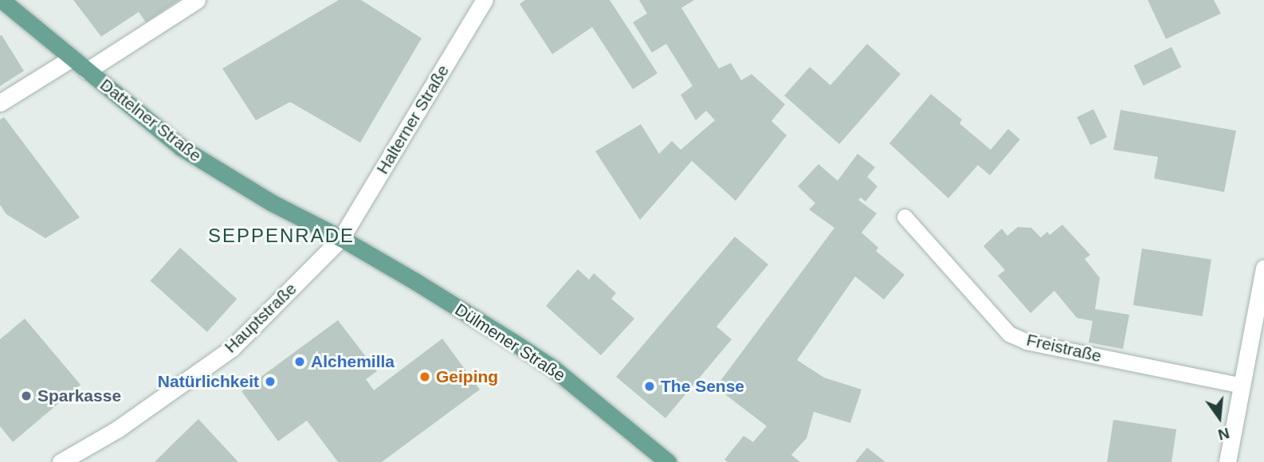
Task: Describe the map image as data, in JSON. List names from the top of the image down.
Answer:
{
  "streets": {
    "main road": ["Dattelner Straße", "Dülmener Straße"],
    "street": ["Halterner Straße", "Hauptstraße"],
    "lane": ["Freistraße"]
  },
  "crossings": [
    ["Halterner Straße", "Dattelner Straße"],
    ["Halterner Straße", "Hauptstraße"],
    ["Halterner Straße", "Dülmener Straße"],
    ["Dattelner Straße", "Hauptstraße"],
    ["Dattelner Straße", "Dülmener Straße"],
    ["Hauptstraße", "Dülmener Straße"]
  ],
  "districts": ["SEPPENRADE"],
  "places": [
    "Alchemilla",
    "Geiping",
    "Natürlichkeit",
    "The Sense",
    "Sparkasse"
  ],
  "north": "bottom"
}
